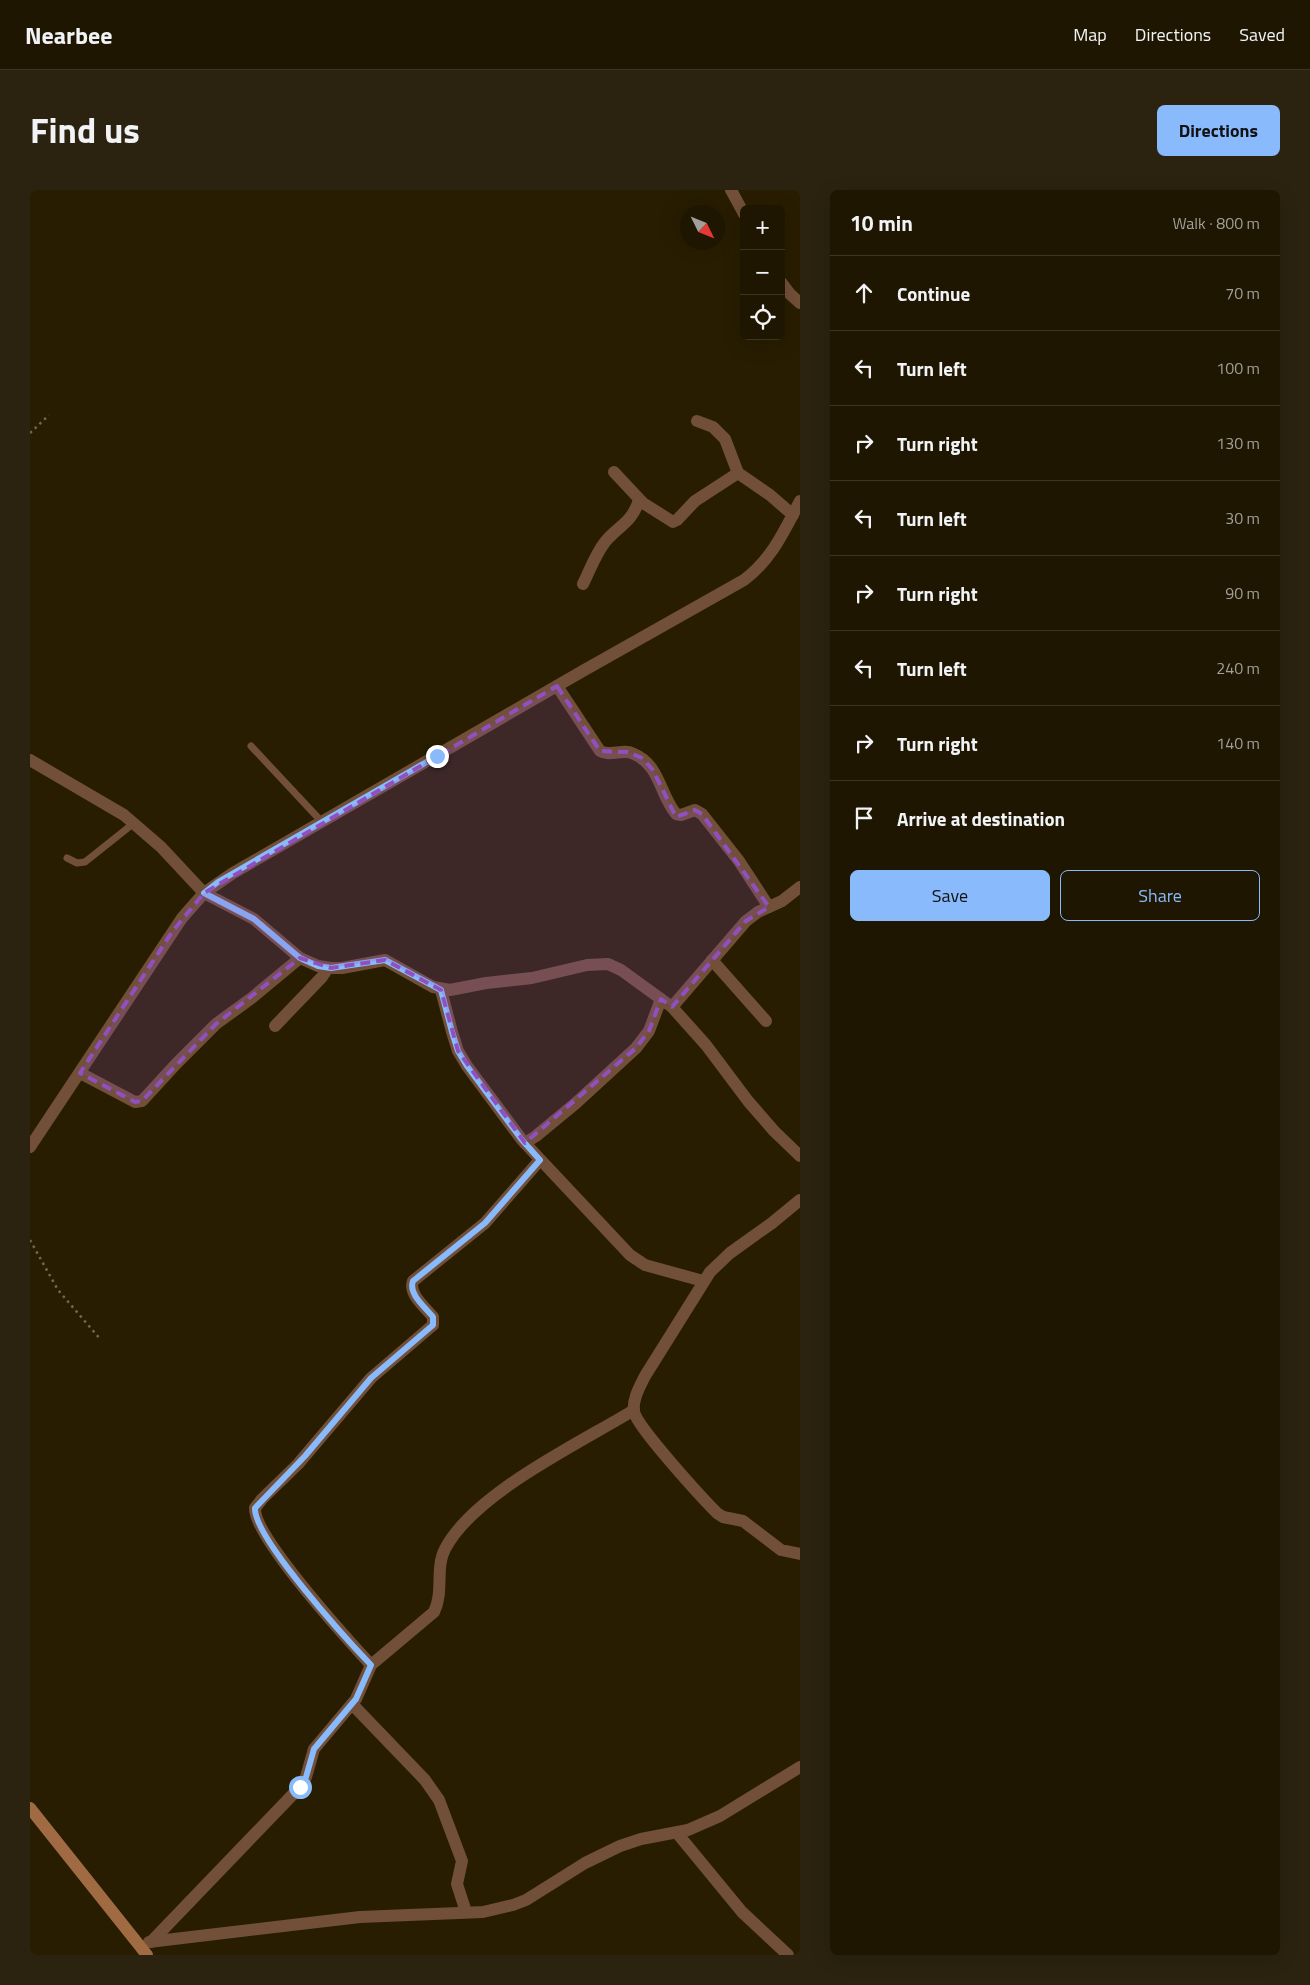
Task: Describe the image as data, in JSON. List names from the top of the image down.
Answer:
{
  "north": "bottom right",
  "page": {
    "header": "Nearbee",
    "nav": ["Map", "Directions", "Saved"],
    "title": "Find us",
    "buttons": [
      "Directions",
      ["Save", "Share"]
    ],
    "heading": ["10 min", "Walk · 800 m"],
    "map_buttons": ["+", "−"],
    "list": [
      ["Continue", "70 m"],
      ["Turn left", "100 m"],
      ["Turn right", "130 m"],
      ["Turn left", "30 m"],
      ["Turn right", "90 m"],
      ["Turn left", "240 m"],
      ["Turn right", "140 m"],
      "Arrive at destination"
    ]
  }
}
